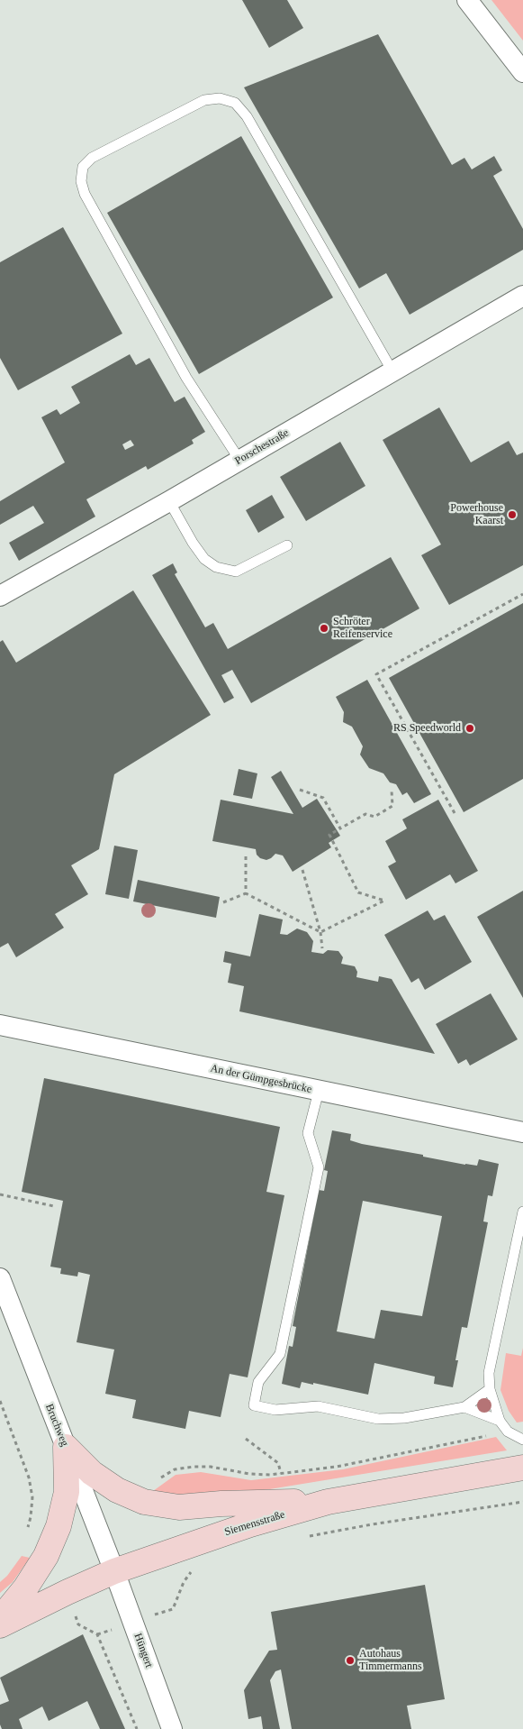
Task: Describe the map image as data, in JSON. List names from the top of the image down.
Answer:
{
  "streets": {
    "street": [
      "Porschestraße",
      "An der Gümpgesbrücke",
      "Bruchweg",
      "Siemensstraße",
      "Hüngert"
    ]
  },
  "crossings": [
    ["Bruchweg", "Siemensstraße"],
    ["Bruchweg", "Hüngert"],
    ["Siemensstraße", "Hüngert"]
  ],
  "places": [
    "Powerhouse Kaarst",
    "Schröter Reifenservice",
    "RS Speedworld",
    "Autohaus Timmermanns"
  ]
}
